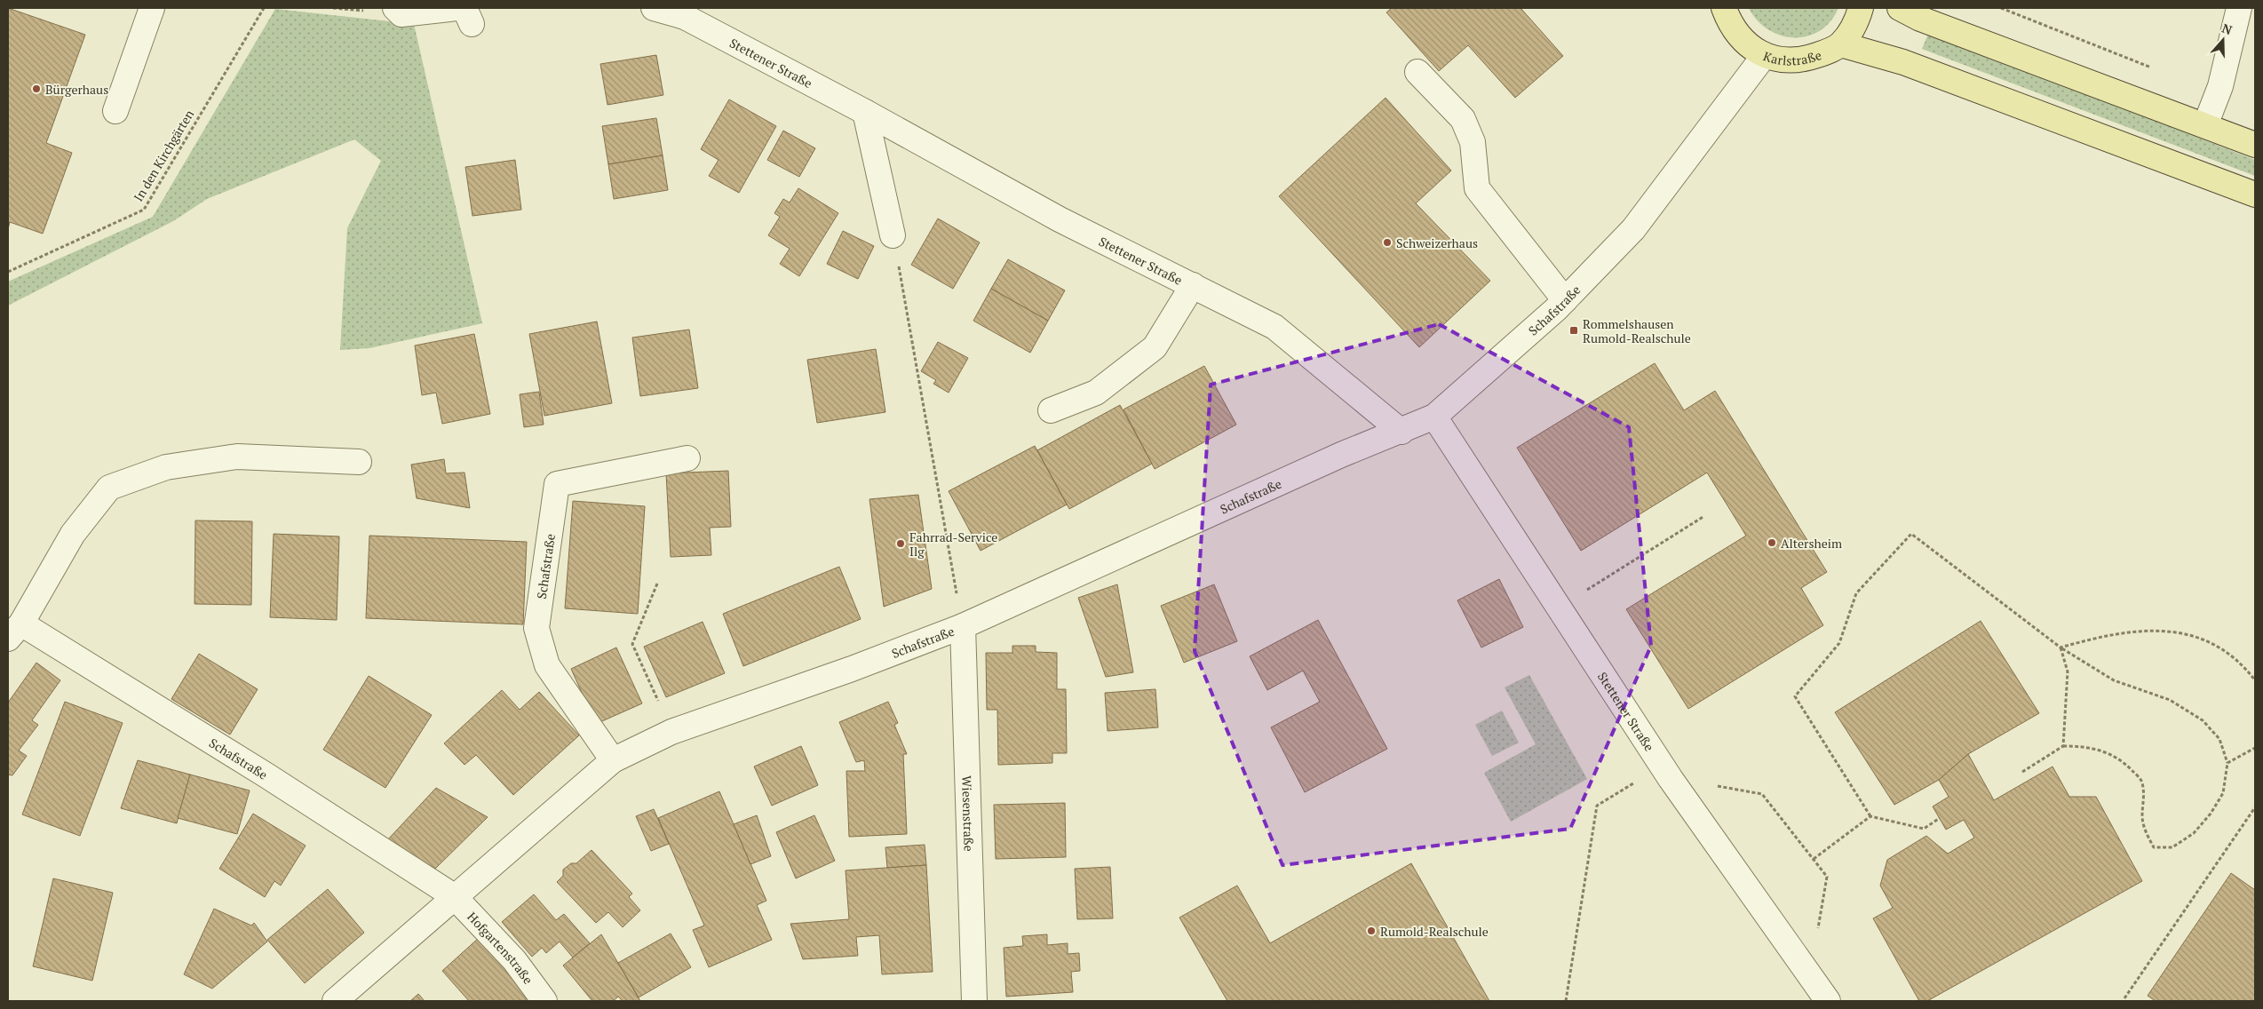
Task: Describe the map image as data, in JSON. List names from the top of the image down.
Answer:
{
  "streets": {
    "main road": ["Karlstraße"],
    "street": [
      "Stettener Straße",
      "Schafstraße",
      "Wiesenstraße",
      "Hofgartenstraße"
    ],
    "path": ["In den Kirchgärten"]
  },
  "crossings": [
    ["Karlstraße", "Schafstraße"],
    ["Stettener Straße", "Schafstraße"],
    ["Schafstraße", "Wiesenstraße"],
    ["Schafstraße", "Hofgartenstraße"]
  ],
  "places": {
    "other": [
      "Bürgerhaus",
      "Schweizerhaus",
      "Altersheim",
      "Fahrrad-Service Ilg",
      "Rumold-Realschule"
    ],
    "transit": ["Rommelshausen Rumold-Realschule"]
  },
  "north": "top"
}
